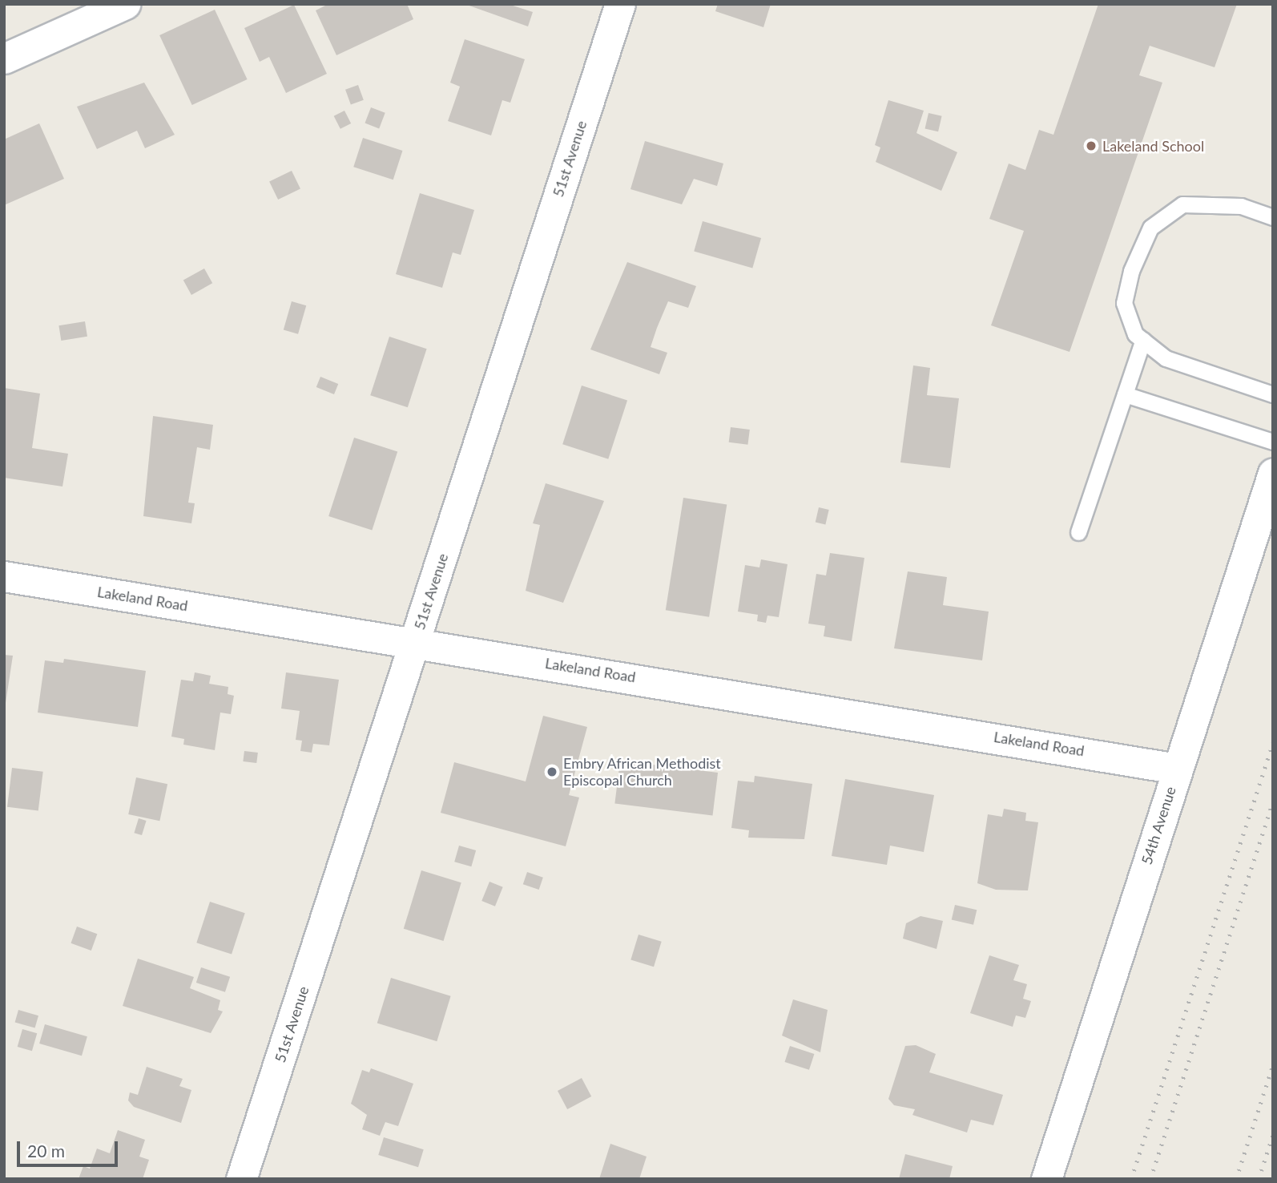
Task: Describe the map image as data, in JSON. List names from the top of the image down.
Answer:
{
  "streets": {
    "street": ["51st Avenue", "Lakeland Road", "54th Avenue"]
  },
  "crossings": [
    ["51st Avenue", "Lakeland Road"],
    ["Lakeland Road", "54th Avenue"]
  ],
  "places": ["Lakeland School", "Embry African Methodist Episcopal Church"],
  "scale_bar": "20 m"
}
